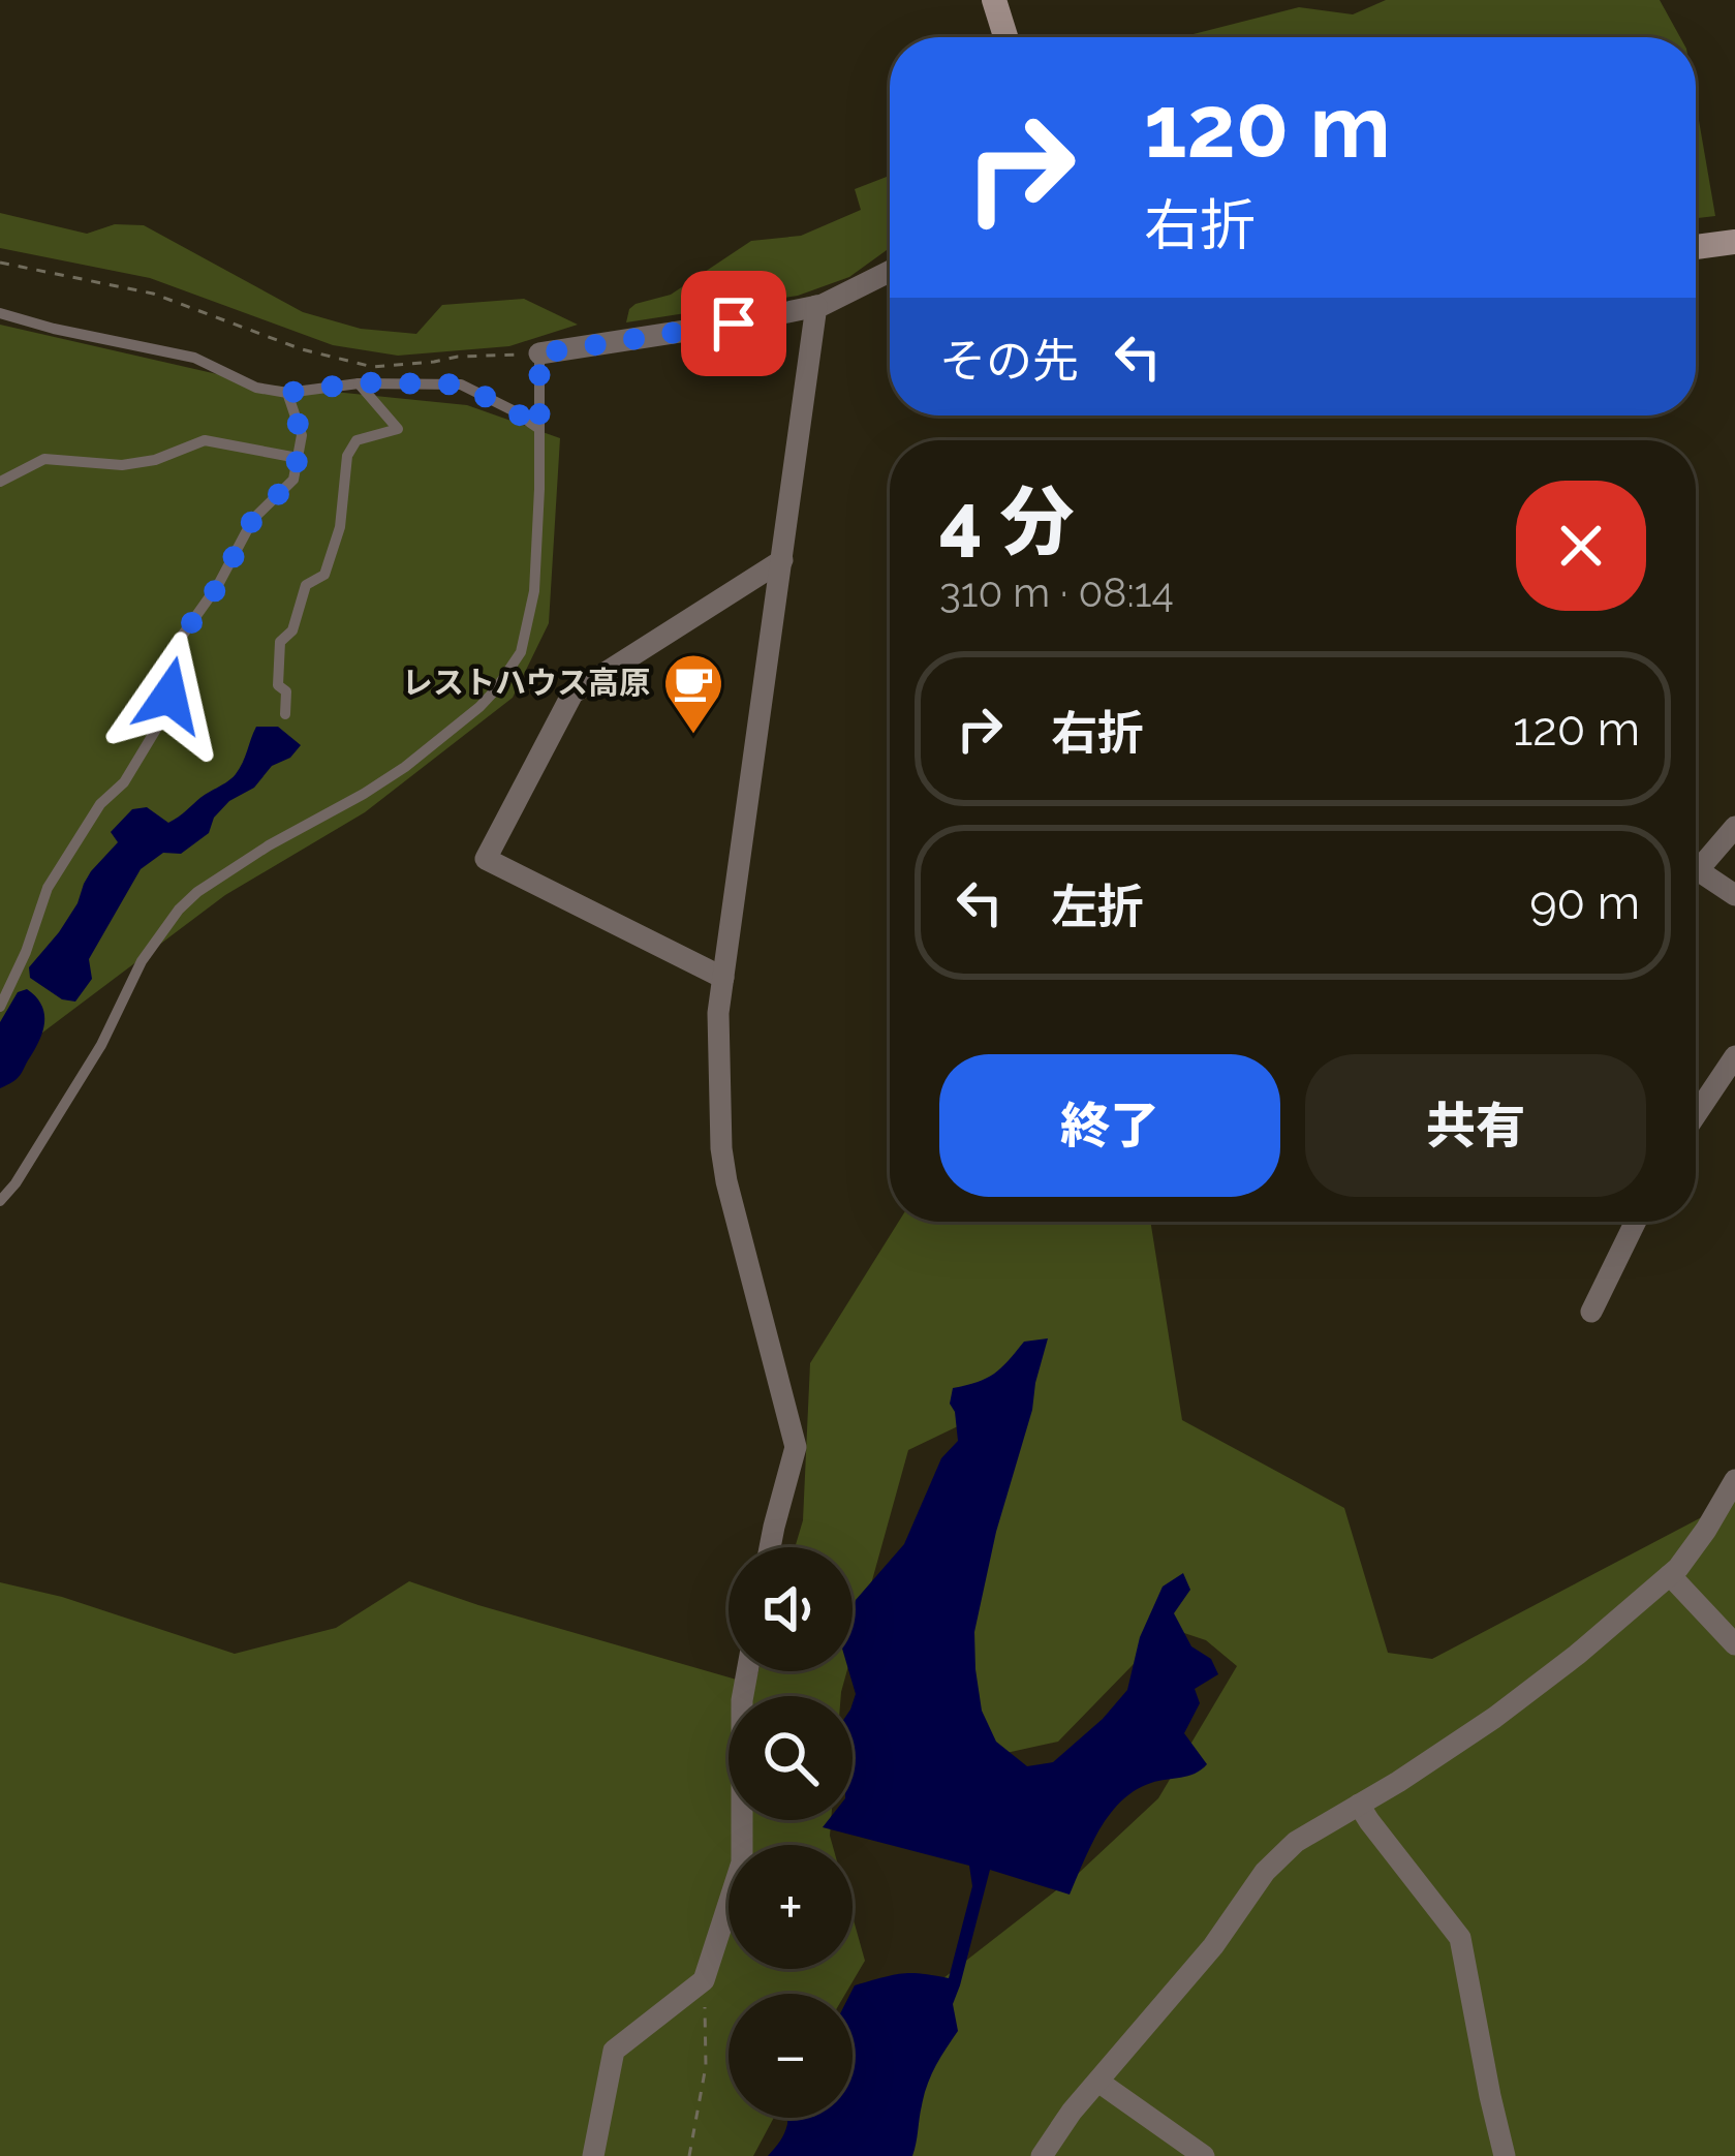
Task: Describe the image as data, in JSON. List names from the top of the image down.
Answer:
{
  "places": {
    "cafe": ["レストハウス高原"]
  },
  "page": {
    "turn": ["120 m", "右折"],
    "then": "その先",
    "heading": ["4 分", "310 m · 08:14"],
    "list": [
      {
        "name": "右折",
        "value": "120 m"
      },
      {
        "name": "左折",
        "value": "90 m"
      }
    ],
    "buttons": ["終了", "共有"],
    "map_buttons": ["+", "−"]
  }
}
